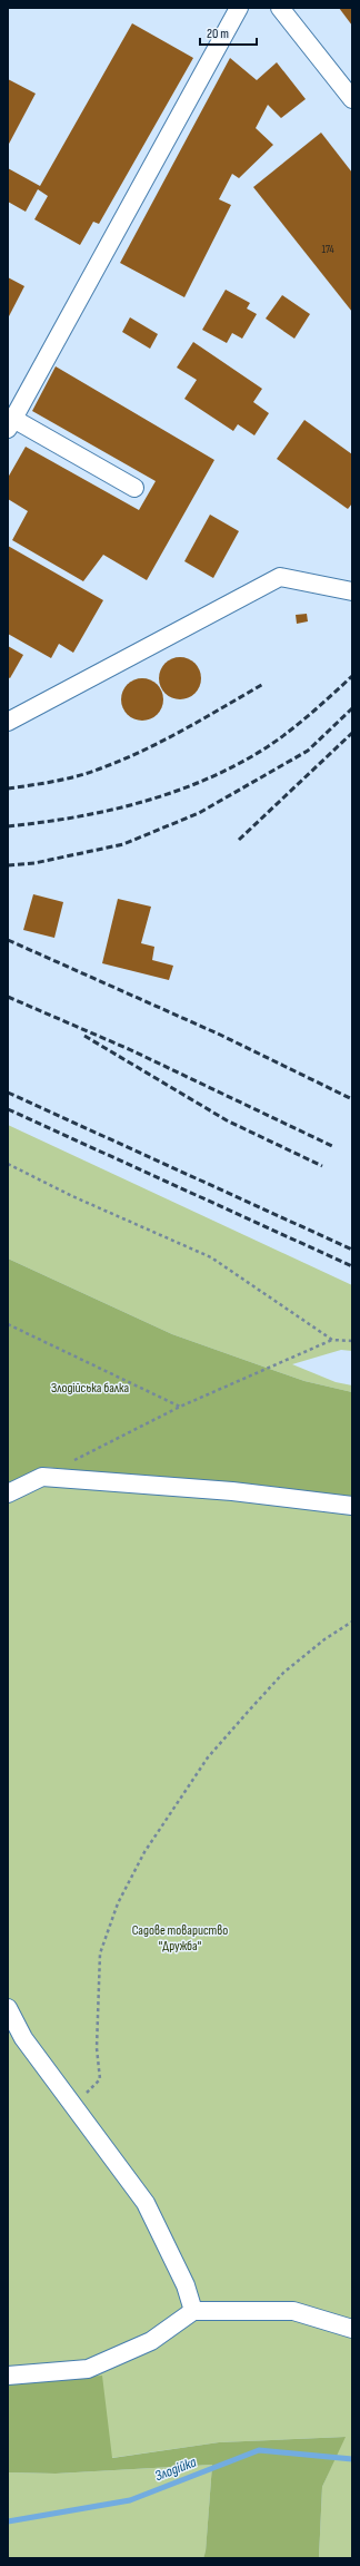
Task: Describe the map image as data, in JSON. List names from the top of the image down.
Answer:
{
  "water": ["Злодійка"],
  "parks": ["Злодійська балка", "Садове товариство \"Дружба\""],
  "house_numbers": ["174"],
  "scale_bar": "20 m"
}
